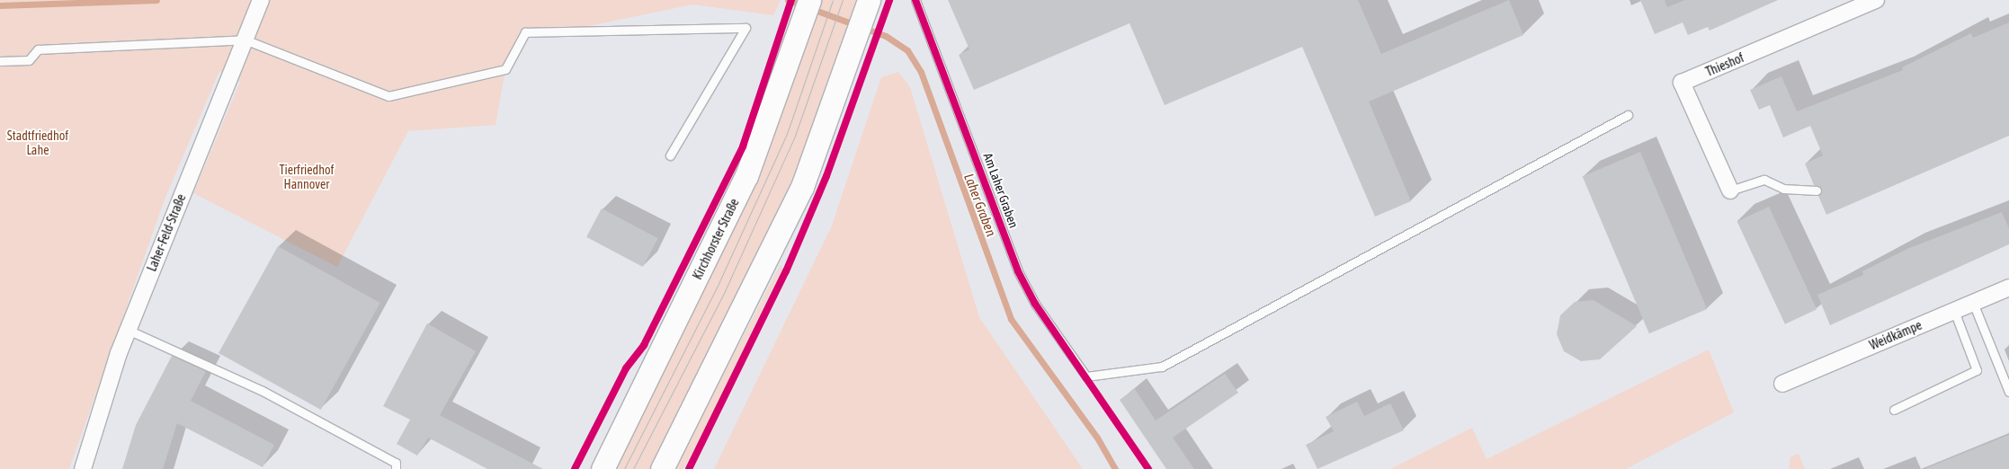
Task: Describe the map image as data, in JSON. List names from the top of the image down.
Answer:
{
  "streets": {
    "main road": ["Kirchhorster Straße"],
    "street": ["Thieshof", "Laher-Feld-Straße", "Weidkämpe"],
    "lane": ["Am Laher Graben"]
  },
  "water": ["Laher Graben"],
  "parks": ["Stadtfriedhof Lahe", "Tierfriedhof Hannover"]
}
